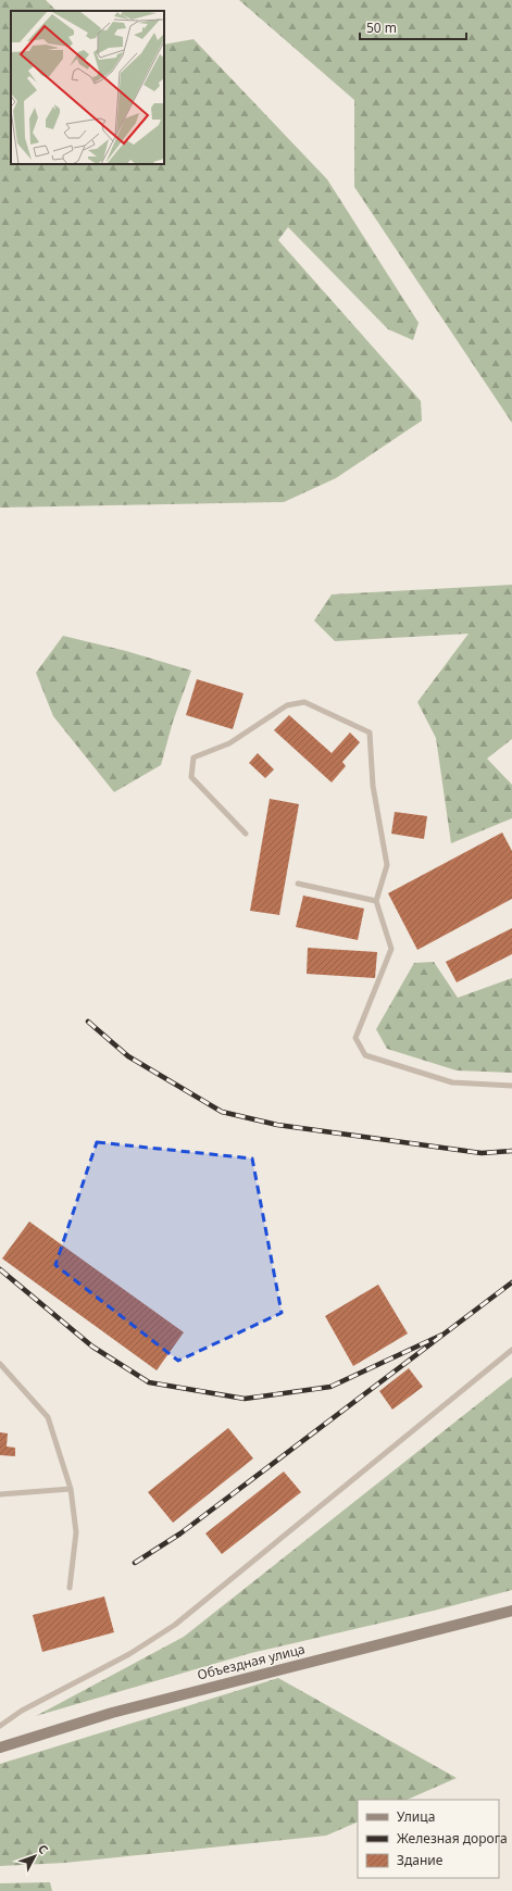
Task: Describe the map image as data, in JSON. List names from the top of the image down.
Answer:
{
  "streets": {
    "main road": ["Объездная улица"]
  },
  "legend": ["Улица", "Железная дорога", "Здание"],
  "scale_bar": "50 m",
  "north": "top right"
}
